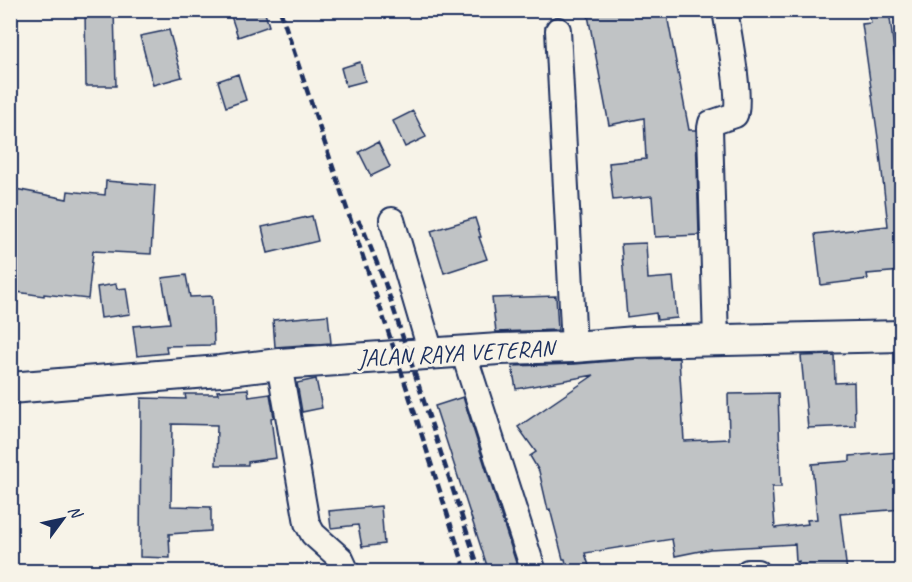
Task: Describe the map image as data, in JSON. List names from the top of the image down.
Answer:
{
  "streets": {
    "street": ["JALAN RAYA VETERAN"]
  },
  "north": "top right"
}
